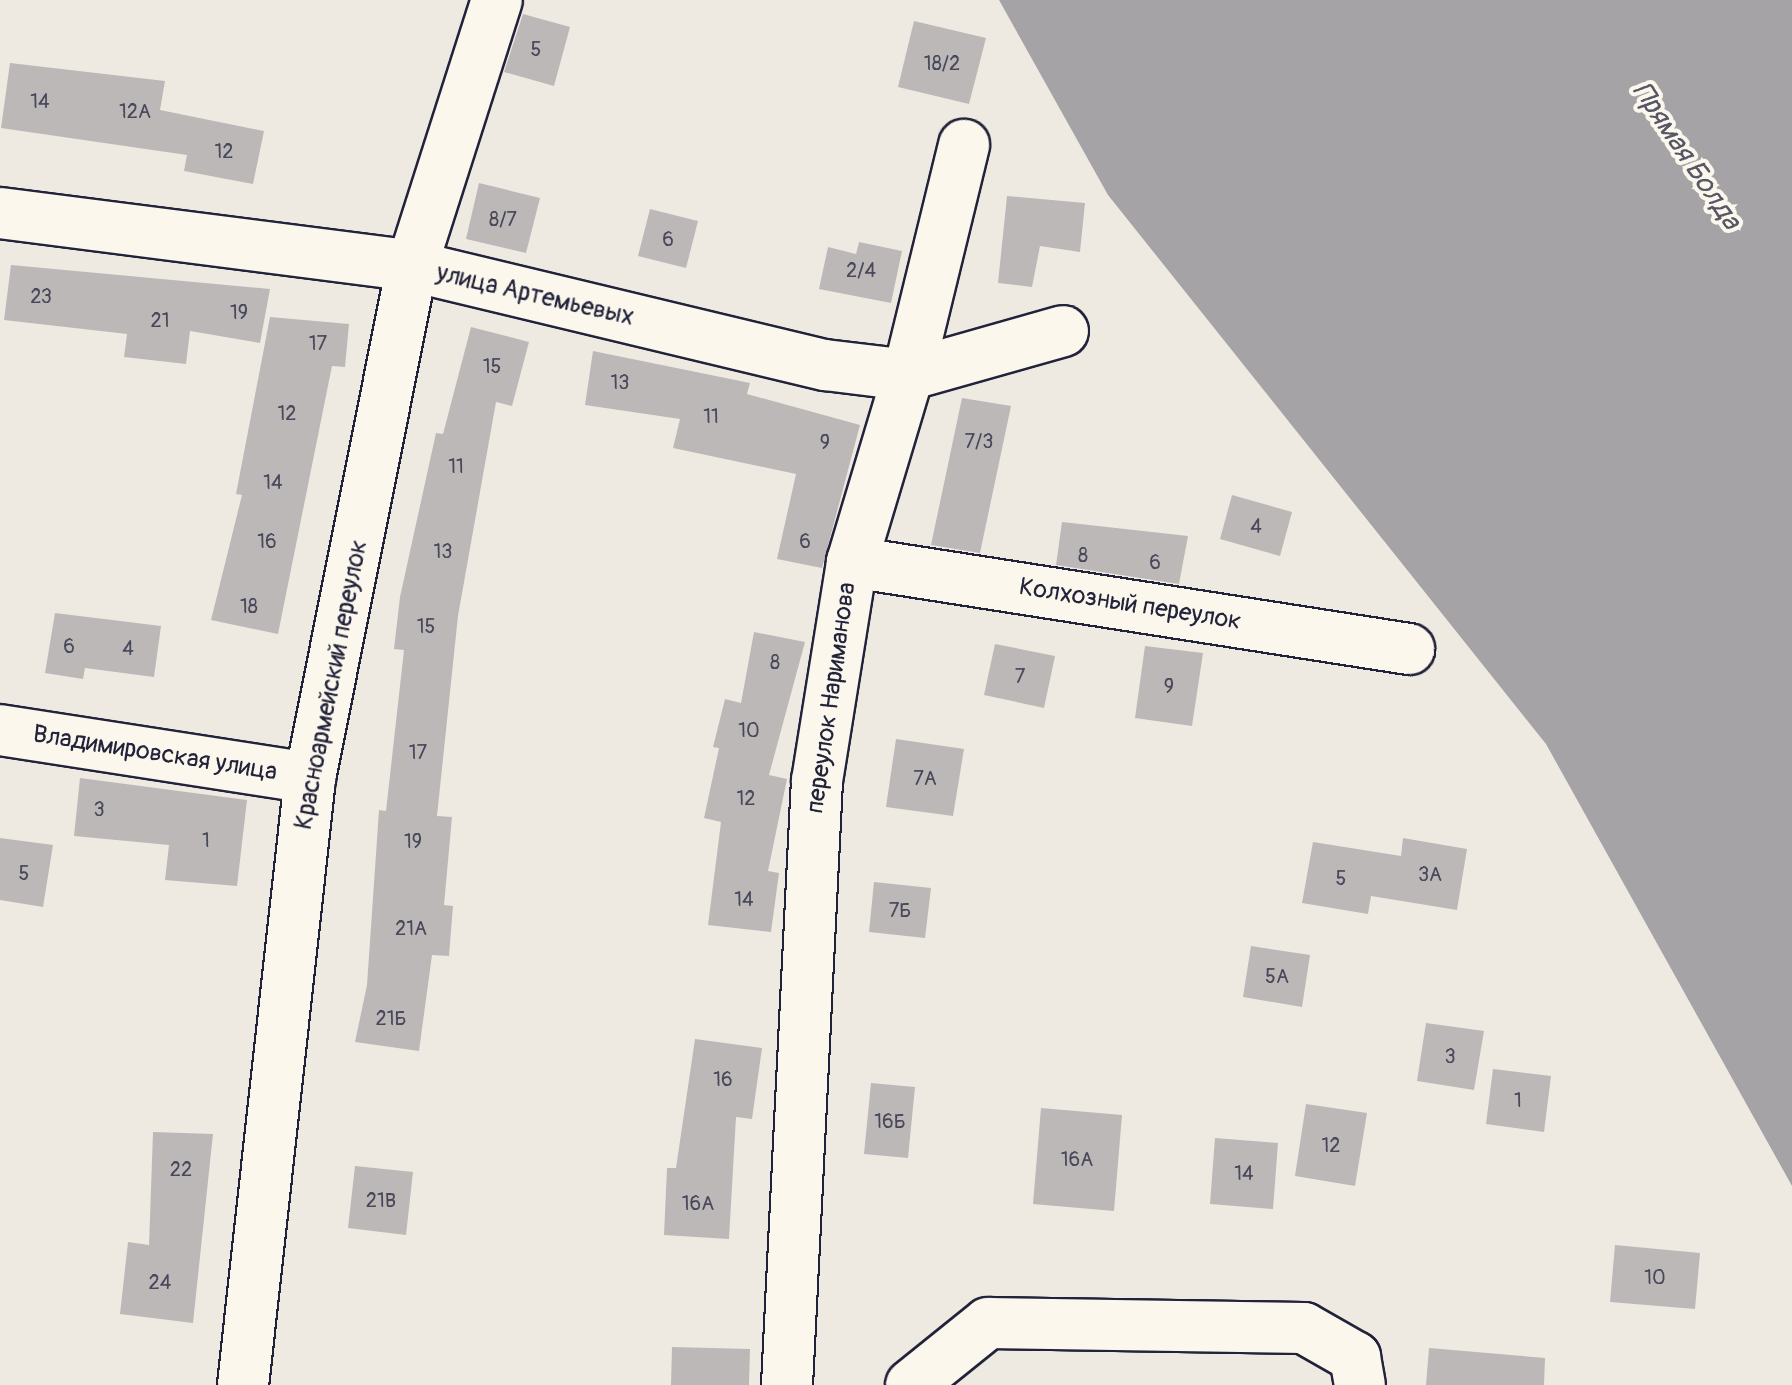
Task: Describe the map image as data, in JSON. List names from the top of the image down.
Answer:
{
  "streets": {
    "street": [
      "улица Артемьевых",
      "Колхозный переулок",
      "Красноармейский переулок",
      "переулок Нариманова",
      "Владимировская улица"
    ]
  },
  "crossings": [
    ["улица Артемьевых", "Красноармейский переулок"],
    ["улица Артемьевых", "переулок Нариманова"],
    ["Колхозный переулок", "переулок Нариманова"],
    ["Красноармейский переулок", "Владимировская улица"]
  ],
  "water": ["Прямая Болда"],
  "house_numbers": [
    "5",
    "18/2",
    "14",
    "12А",
    "12",
    "8/7",
    "6",
    "2/4",
    "23",
    "19",
    "21",
    "17",
    "15",
    "13",
    "12",
    "11",
    "7/3",
    "9",
    "11",
    "14",
    "4",
    "16",
    "6",
    "13",
    "8",
    "6",
    "18",
    "15",
    "6",
    "4",
    "8",
    "7",
    "9",
    "10",
    "17",
    "7А",
    "12",
    "3",
    "1",
    "19",
    "5",
    "3А",
    "5",
    "14",
    "7Б",
    "21А",
    "5А",
    "21Б",
    "3",
    "16",
    "1",
    "16Б",
    "12",
    "16А",
    "22",
    "14",
    "21В",
    "16А",
    "10",
    "24"
  ]
}
